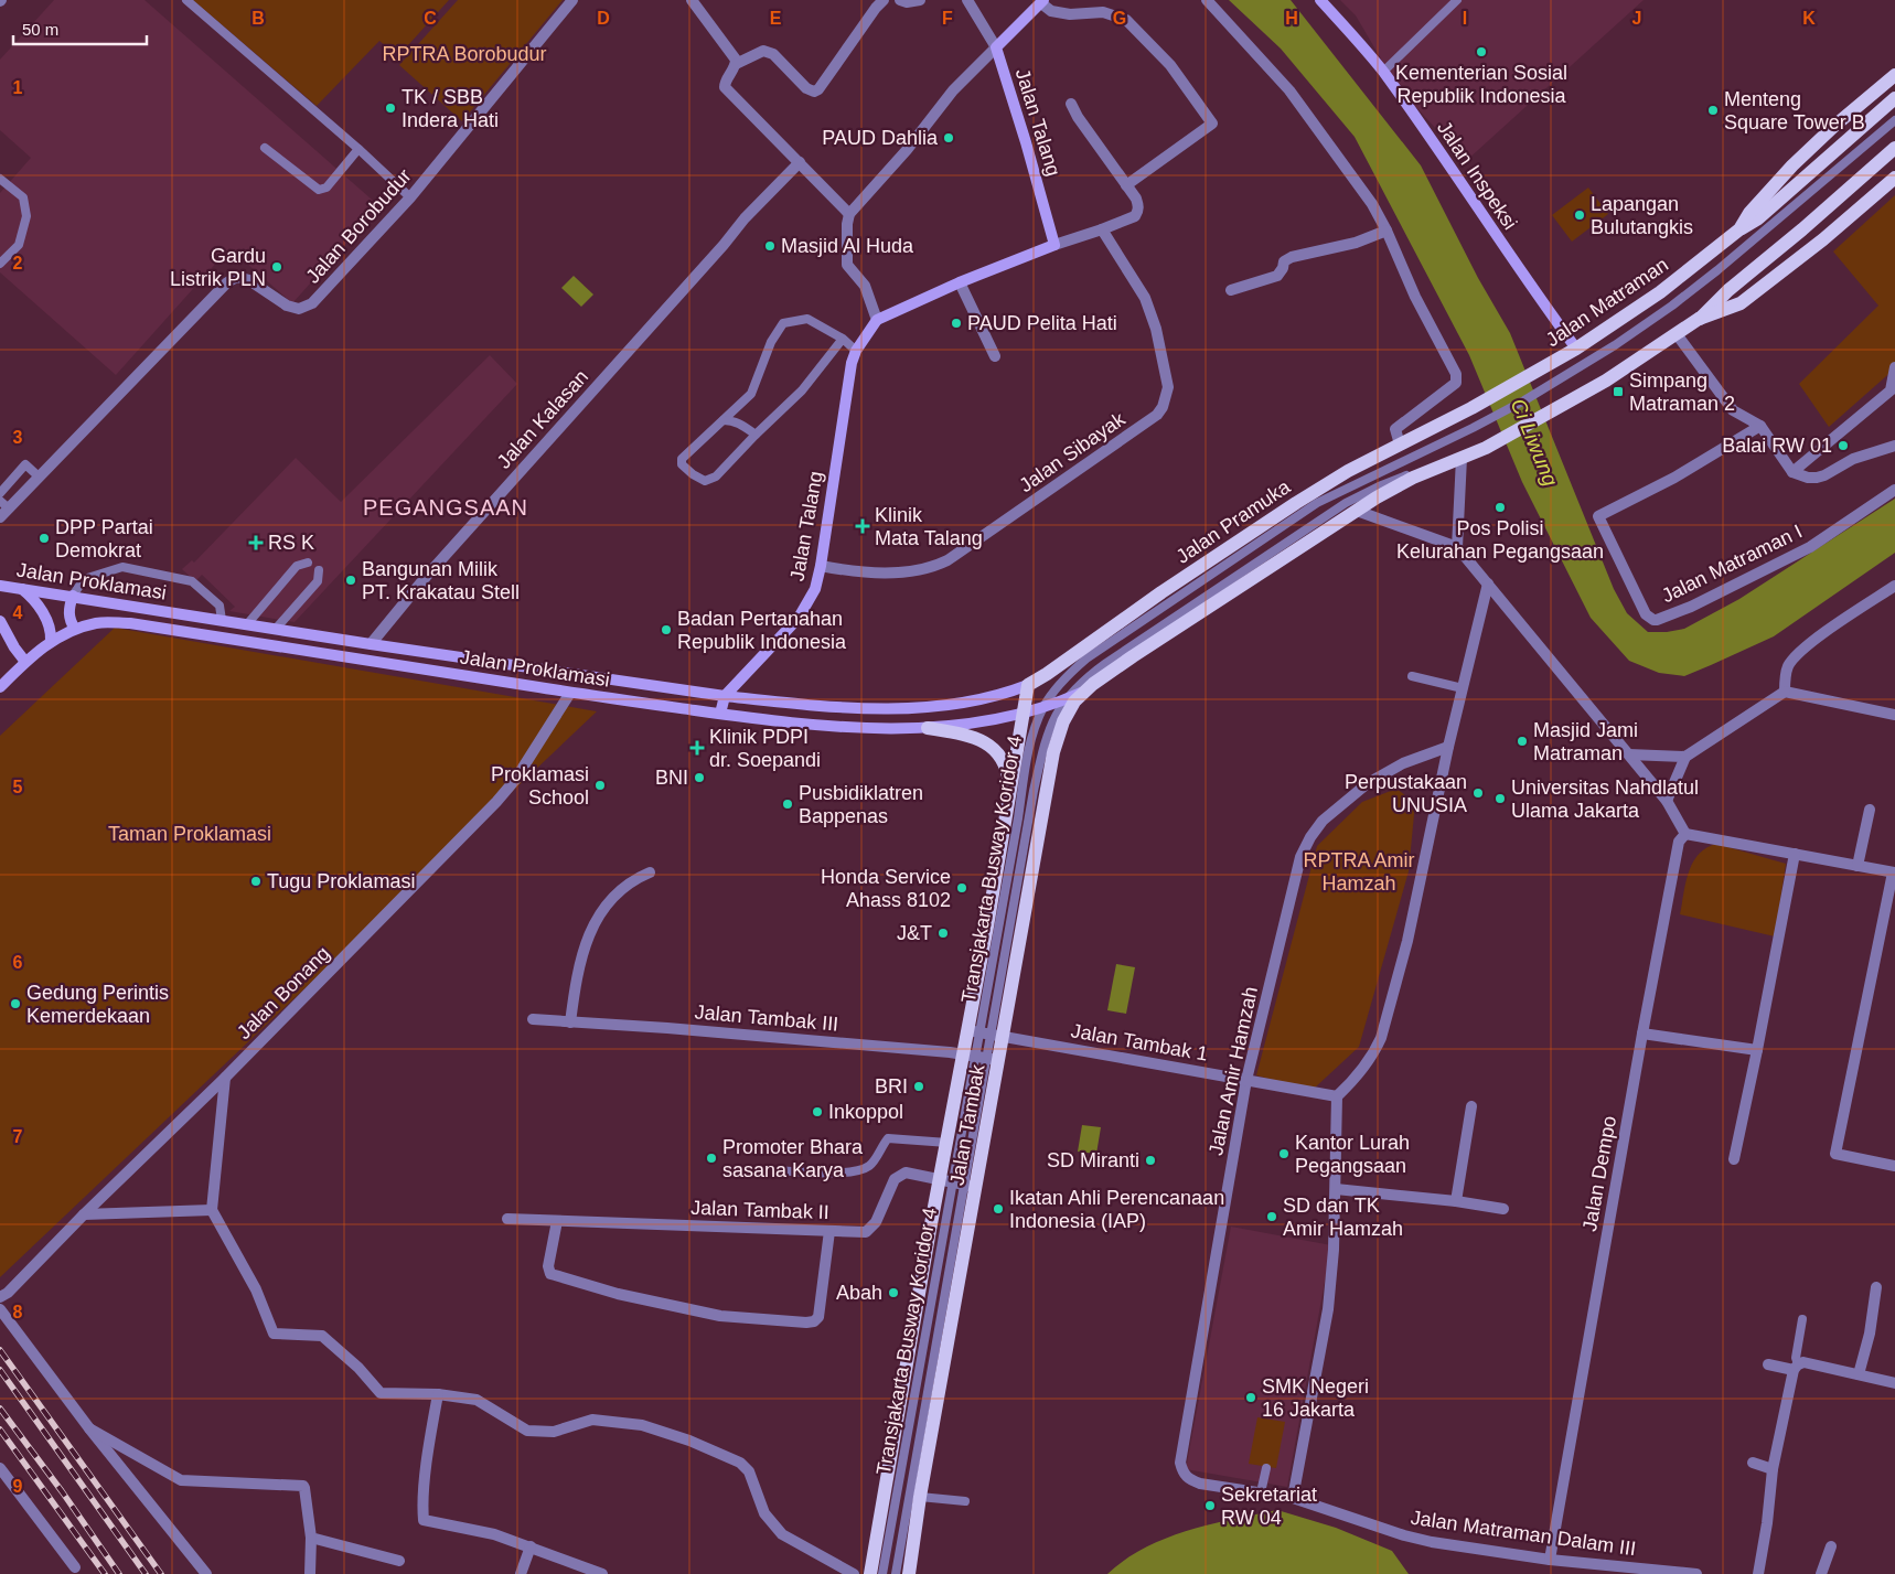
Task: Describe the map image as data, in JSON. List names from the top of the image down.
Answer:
{
  "streets": {
    "main road": [
      "Jalan Talang",
      "Jalan Inspeksi",
      "Jalan Matraman",
      "Jalan Pramuka",
      "Jalan Proklamasi",
      "Jalan Tambak"
    ],
    "street": [
      "Jalan Borobudur",
      "Jalan Kalasan",
      "Jalan Sibayak",
      "Jalan Matraman I",
      "Jalan Bonang",
      "Jalan Tambak III",
      "Jalan Tambak 1",
      "Jalan Amir Hamzah",
      "Jalan Dempo",
      "Jalan Tambak II",
      "Jalan Matraman Dalam III"
    ],
    "lane": ["Transjakarta Busway Koridor 4"]
  },
  "crossings": [
    ["Jalan Talang", "Jalan Sibayak"],
    ["Jalan Talang", "Jalan Proklamasi"],
    ["Jalan Inspeksi", "Jalan Matraman"],
    ["Jalan Matraman", "Jalan Pramuka"],
    ["Jalan Kalasan", "Jalan Proklamasi"],
    ["Jalan Pramuka", "Jalan Proklamasi"],
    ["Jalan Pramuka", "Jalan Tambak"],
    ["Jalan Proklamasi", "Transjakarta Busway Koridor 4"],
    ["Jalan Proklamasi", "Jalan Bonang"],
    ["Jalan Proklamasi", "Jalan Tambak"],
    ["Transjakarta Busway Koridor 4", "Jalan Tambak III"],
    ["Transjakarta Busway Koridor 4", "Jalan Tambak 1"],
    ["Transjakarta Busway Koridor 4", "Jalan Tambak"],
    ["Transjakarta Busway Koridor 4", "Jalan Tambak II"],
    ["Jalan Tambak III", "Jalan Tambak"],
    ["Jalan Tambak 1", "Jalan Amir Hamzah"],
    ["Jalan Tambak 1", "Jalan Tambak"],
    ["Jalan Amir Hamzah", "Jalan Matraman Dalam III"],
    ["Jalan Tambak", "Jalan Tambak II"],
    ["Jalan Dempo", "Jalan Matraman Dalam III"]
  ],
  "districts": ["PEGANGSAAN"],
  "water": ["Ci Liwung"],
  "parks": ["RPTRA Borobudur", "Taman Proklamasi", "RPTRA Amir Hamzah"],
  "places": {
    "other": [
      "Kementerian Sosial Republik Indonesia",
      "TK / SBB Indera Hati",
      "Menteng Square Tower B",
      "PAUD Dahlia",
      "Lapangan Bulutangkis",
      "Masjid Al Huda",
      "Gardu Listrik PLN",
      "PAUD Pelita Hati",
      "Balai RW 01",
      "Pos Polisi Kelurahan Pegangsaan",
      "DPP Partai Demokrat",
      "Bangunan Milik PT. Krakatau Stell",
      "Badan Pertanahan Republik Indonesia",
      "Masjid Jami Matraman",
      "BNI",
      "Proklamasi School",
      "Perpustakaan UNUSIA",
      "Universitas Nahdlatul Ulama Jakarta",
      "Pusbidiklatren Bappenas",
      "Tugu Proklamasi",
      "Honda Service Ahass 8102",
      "J&T",
      "Gedung Perintis Kemerdekaan",
      "BRI",
      "Inkoppol",
      "Kantor Lurah Pegangsaan",
      "Promoter Bhara sasana Karya",
      "SD Miranti",
      "Ikatan Ahli Perencanaan Indonesia (IAP)",
      "SD dan TK Amir Hamzah",
      "Abah",
      "SMK Negeri 16 Jakarta",
      "Sekretariat RW 04"
    ],
    "transit": ["Simpang Matraman 2"],
    "health": ["Klinik Mata Talang", "RS K", "Klinik PDPI dr. Soepandi"]
  },
  "scale_bar": "50 m",
  "grid": {
    "columns": [
      "B",
      "C",
      "D",
      "E",
      "F",
      "G",
      "H",
      "I",
      "J",
      "K"
    ],
    "rows": [
      "1",
      "2",
      "3",
      "4",
      "5",
      "6",
      "7",
      "8",
      "9"
    ]
  }
}
